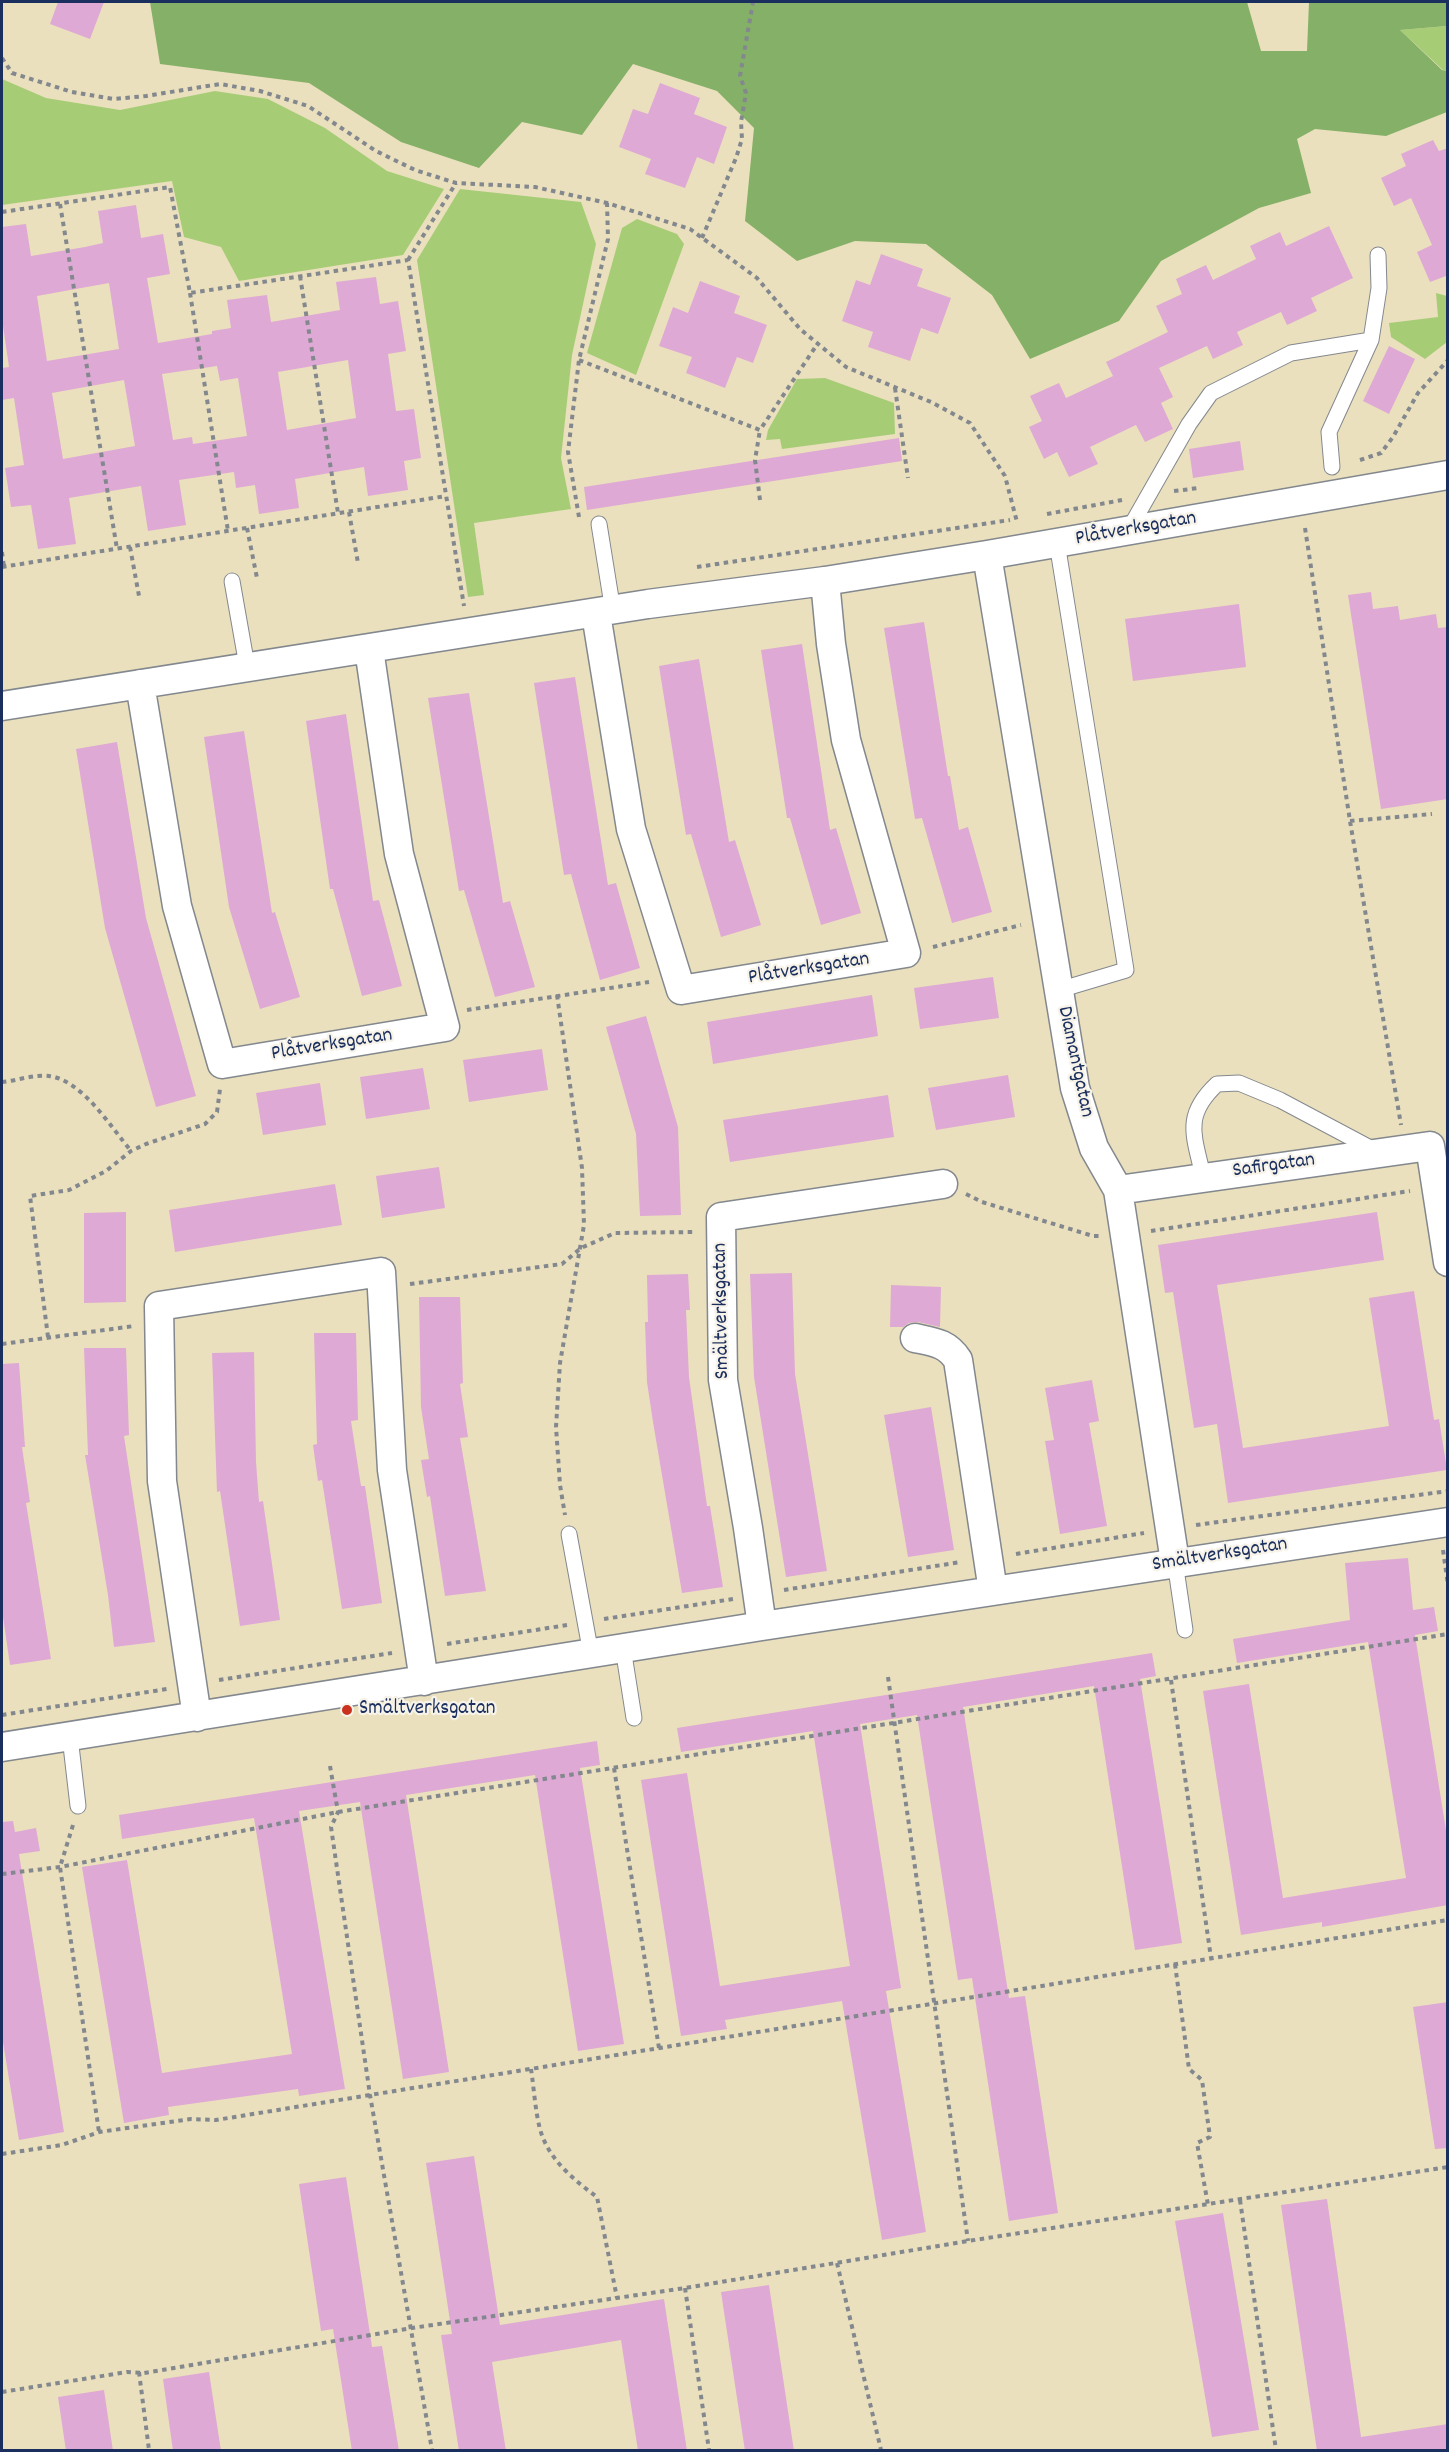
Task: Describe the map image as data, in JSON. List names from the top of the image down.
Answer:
{
  "streets": {
    "street": [
      "Plåtverksgatan",
      "Diamantgatan",
      "Safirgatan",
      "Smältverksgatan"
    ]
  },
  "crossings": [
    ["Plåtverksgatan", "Diamantgatan"],
    ["Diamantgatan", "Safirgatan"],
    ["Diamantgatan", "Smältverksgatan"]
  ],
  "places": ["Smältverksgatan"]
}
